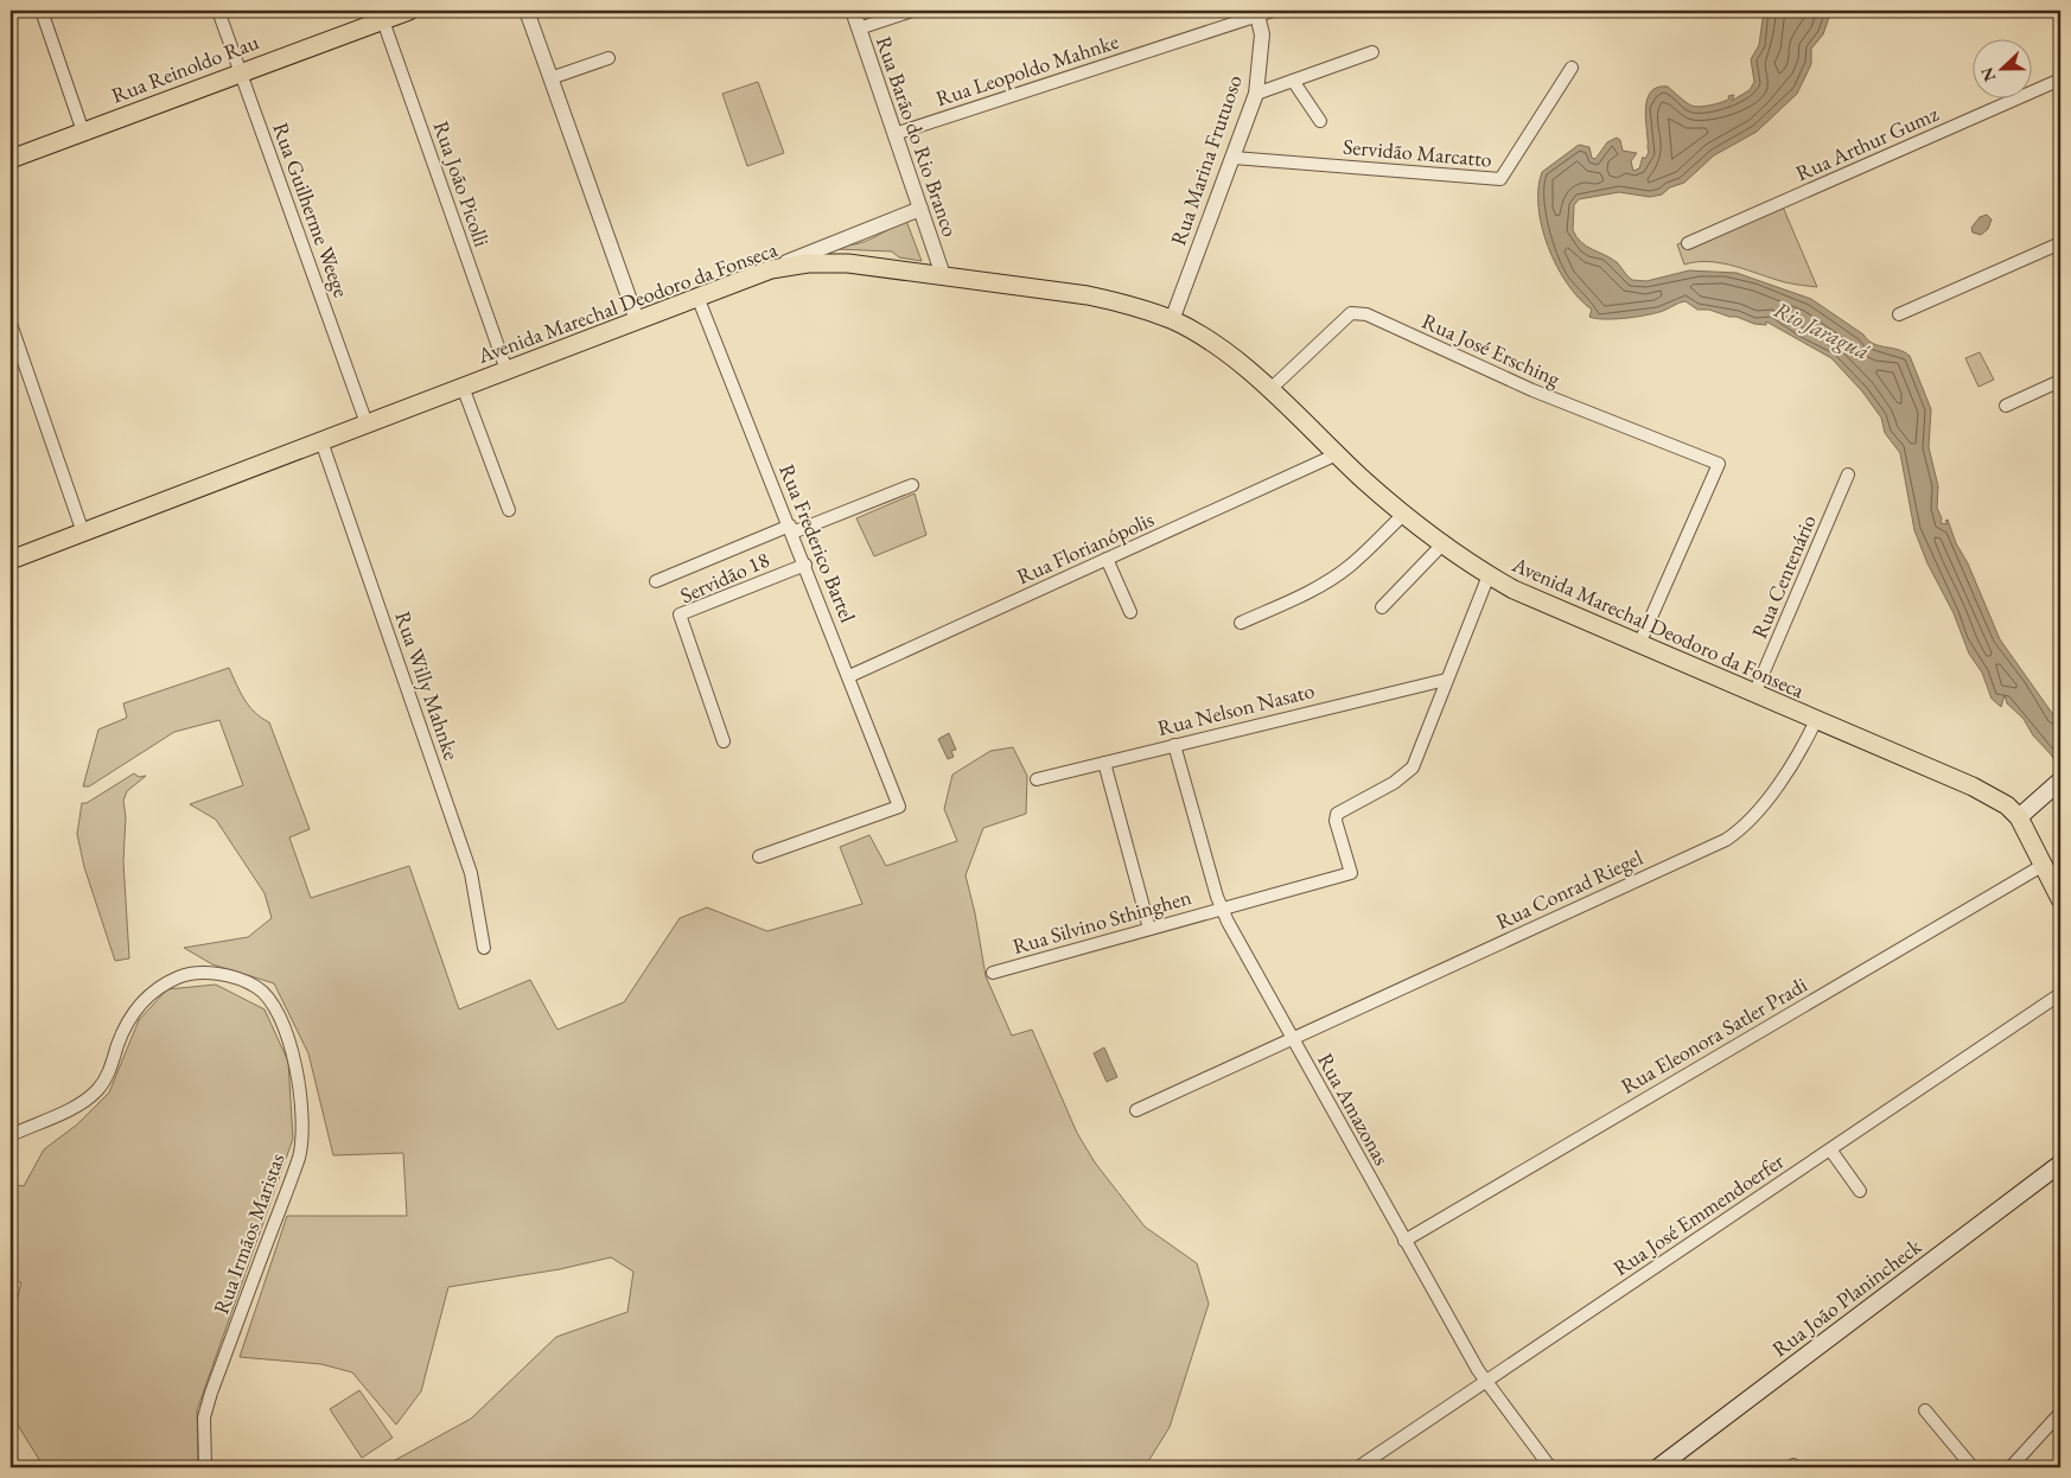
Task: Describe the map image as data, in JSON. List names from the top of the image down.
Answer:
{
  "streets": {
    "main road": ["Rua Reinoldo Rau", "Avenida Marechal Deodoro da Fonseca", "Rua João Planincheck"],
    "street": [
      "Rua Leopoldo Mahnke",
      "Rua Barão do Rio Branco",
      "Rua Arthur Gumz",
      "Servidão Marcatto",
      "Rua Marina Frutuoso",
      "Rua João Picolli",
      "Rua Guilherme Weege",
      "Rua José Ersching",
      "Rua Frederico Bartel",
      "Rua Florianópolis",
      "Rua Centenário",
      "Servidão 18",
      "Rua Willy Mahnke",
      "Rua Nelson Nasato",
      "Rua Conrad Riegel",
      "Rua Silvino Sthinghen",
      "Rua Eleonora Satler Pradi",
      "Rua Amazonas",
      "Rua José Emmendoerfer",
      "Rua Irmãos Maristas"
    ]
  },
  "crossings": [
    ["Rua Reinoldo Rau", "Rua João Picolli"],
    ["Rua Reinoldo Rau", "Rua Guilherme Weege"],
    ["Rua Leopoldo Mahnke", "Rua Barão do Rio Branco"],
    ["Rua Leopoldo Mahnke", "Rua Marina Frutuoso"],
    ["Rua Barão do Rio Branco", "Avenida Marechal Deodoro da Fonseca"],
    ["Servidão Marcatto", "Rua Marina Frutuoso"],
    ["Rua Marina Frutuoso", "Avenida Marechal Deodoro da Fonseca"],
    ["Rua João Picolli", "Avenida Marechal Deodoro da Fonseca"],
    ["Rua Guilherme Weege", "Avenida Marechal Deodoro da Fonseca"],
    ["Avenida Marechal Deodoro da Fonseca", "Rua José Ersching"],
    ["Avenida Marechal Deodoro da Fonseca", "Rua Frederico Bartel"],
    ["Avenida Marechal Deodoro da Fonseca", "Rua Florianópolis"],
    ["Avenida Marechal Deodoro da Fonseca", "Rua Centenário"],
    ["Avenida Marechal Deodoro da Fonseca", "Rua Willy Mahnke"],
    ["Avenida Marechal Deodoro da Fonseca", "Rua Conrad Riegel"],
    ["Rua Frederico Bartel", "Rua Florianópolis"],
    ["Rua Frederico Bartel", "Servidão 18"],
    ["Rua Nelson Nasato", "Rua Silvino Sthinghen"],
    ["Rua Nelson Nasato", "Rua Amazonas"],
    ["Rua Conrad Riegel", "Rua Amazonas"],
    ["Rua Silvino Sthinghen", "Rua Amazonas"],
    ["Rua Eleonora Satler Pradi", "Rua Amazonas"],
    ["Rua Amazonas", "Rua José Emmendoerfer"]
  ],
  "water": ["Rio Jaraguá"],
  "north": "left"
}
